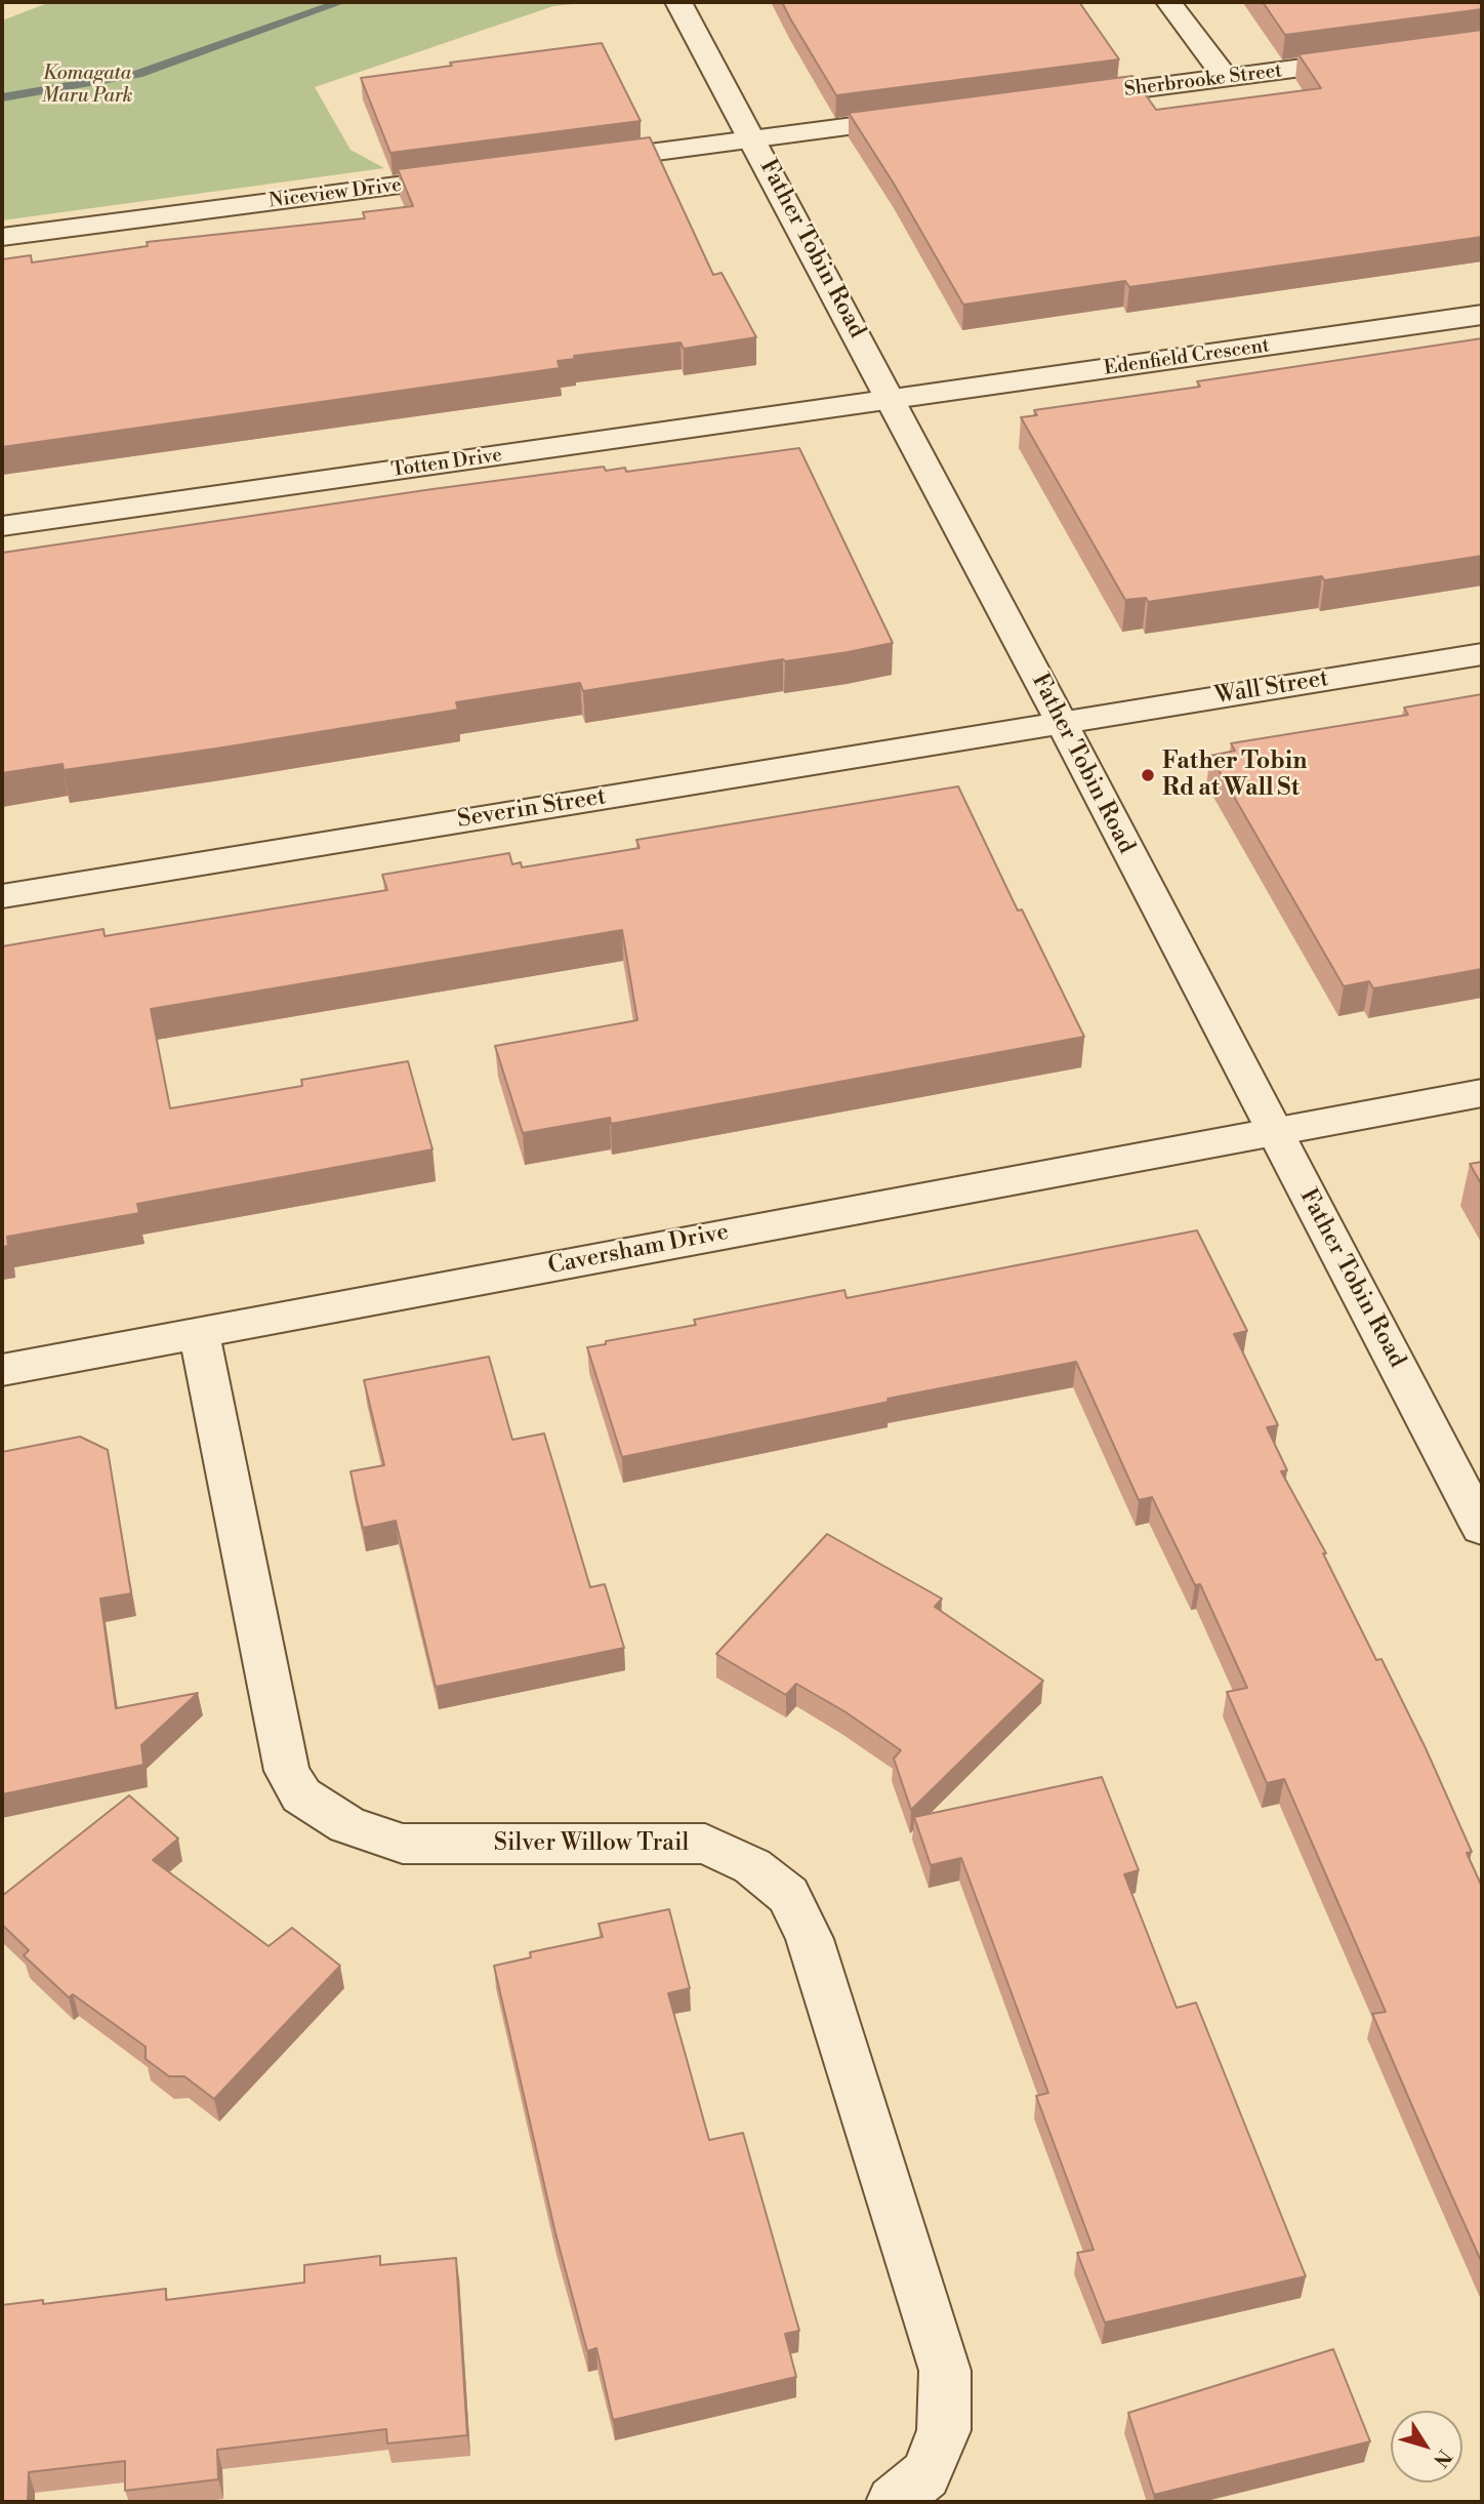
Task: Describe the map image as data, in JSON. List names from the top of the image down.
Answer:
{
  "streets": {
    "street": [
      "Sherbrooke Street",
      "Niceview Drive",
      "Father Tobin Road",
      "Edenfield Crescent",
      "Totten Drive",
      "Wall Street",
      "Severin Street",
      "Caversham Drive",
      "Silver Willow Trail"
    ]
  },
  "crossings": [
    ["Father Tobin Road", "Edenfield Crescent"],
    ["Father Tobin Road", "Totten Drive"],
    ["Father Tobin Road", "Wall Street"],
    ["Father Tobin Road", "Severin Street"],
    ["Father Tobin Road", "Caversham Drive"],
    ["Edenfield Crescent", "Totten Drive"],
    ["Wall Street", "Severin Street"],
    ["Caversham Drive", "Silver Willow Trail"]
  ],
  "parks": ["Komagata Maru Park"],
  "places": ["Father Tobin Rd at Wall St"],
  "north": "bottom right"
}
